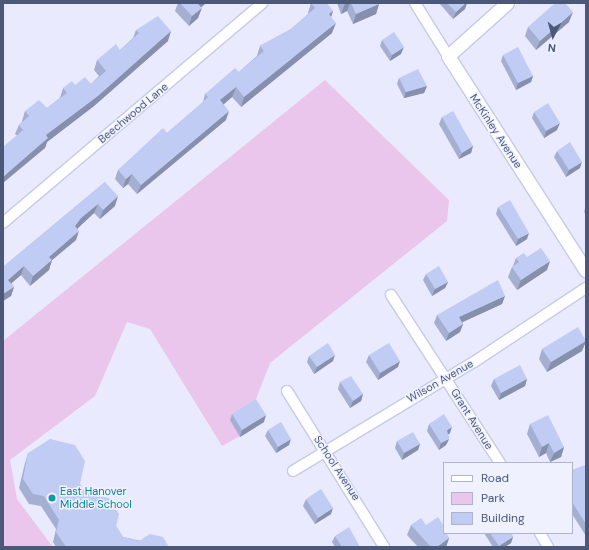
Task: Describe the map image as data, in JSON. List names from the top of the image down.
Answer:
{
  "streets": {
    "street": [
      "Beechwood Lane",
      "McKinley Avenue",
      "Wilson Avenue",
      "Grant Avenue",
      "School Avenue"
    ]
  },
  "crossings": [
    ["Wilson Avenue", "Grant Avenue"],
    ["Wilson Avenue", "School Avenue"]
  ],
  "places": ["East Hanover Middle School"],
  "legend": ["Road", "Park", "Building"],
  "north": "bottom"
}
